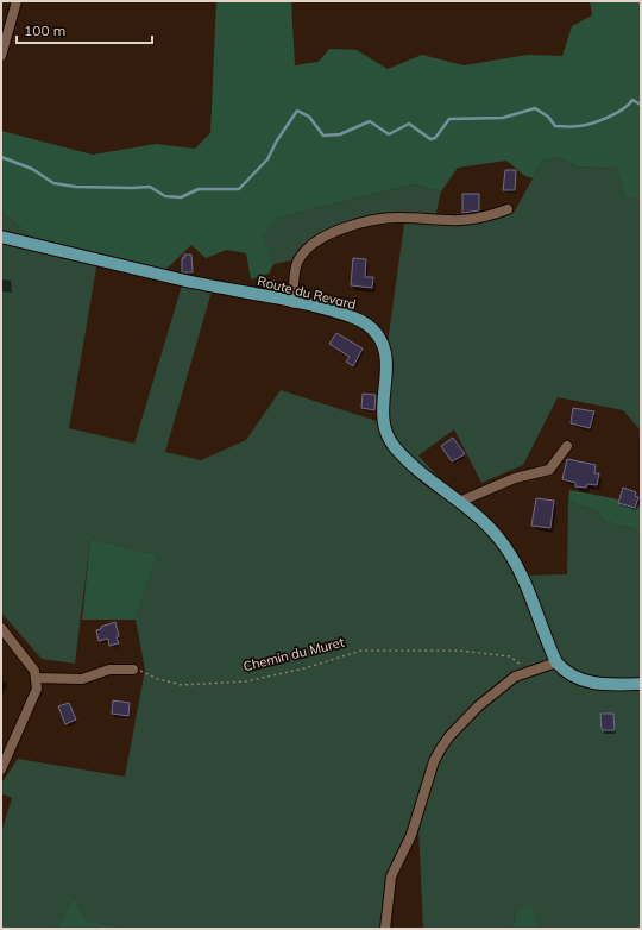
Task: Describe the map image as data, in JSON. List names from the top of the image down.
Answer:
{
  "streets": {
    "main road": ["Route du Revard"],
    "path": ["Chemin du Muret"]
  },
  "scale_bar": "100 m"
}
